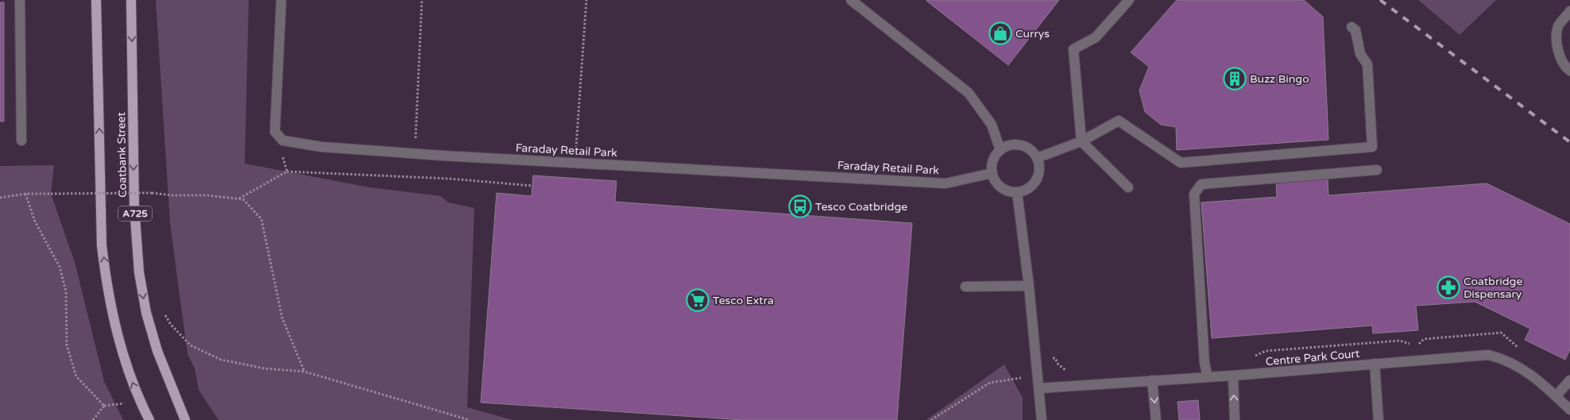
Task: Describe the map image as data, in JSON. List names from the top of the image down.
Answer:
{
  "streets": {
    "main road": ["Coatbank Street", "A725"],
    "street": ["Faraday Retail Park", "Centre Park Court"]
  },
  "places": {
    "shop": ["Currys"],
    "building": ["Buzz Bingo"],
    "bus stop": ["Tesco Coatbridge"],
    "pharmacy": ["Coatbridge Dispensary"],
    "supermarket": ["Tesco Extra"]
  }
}
